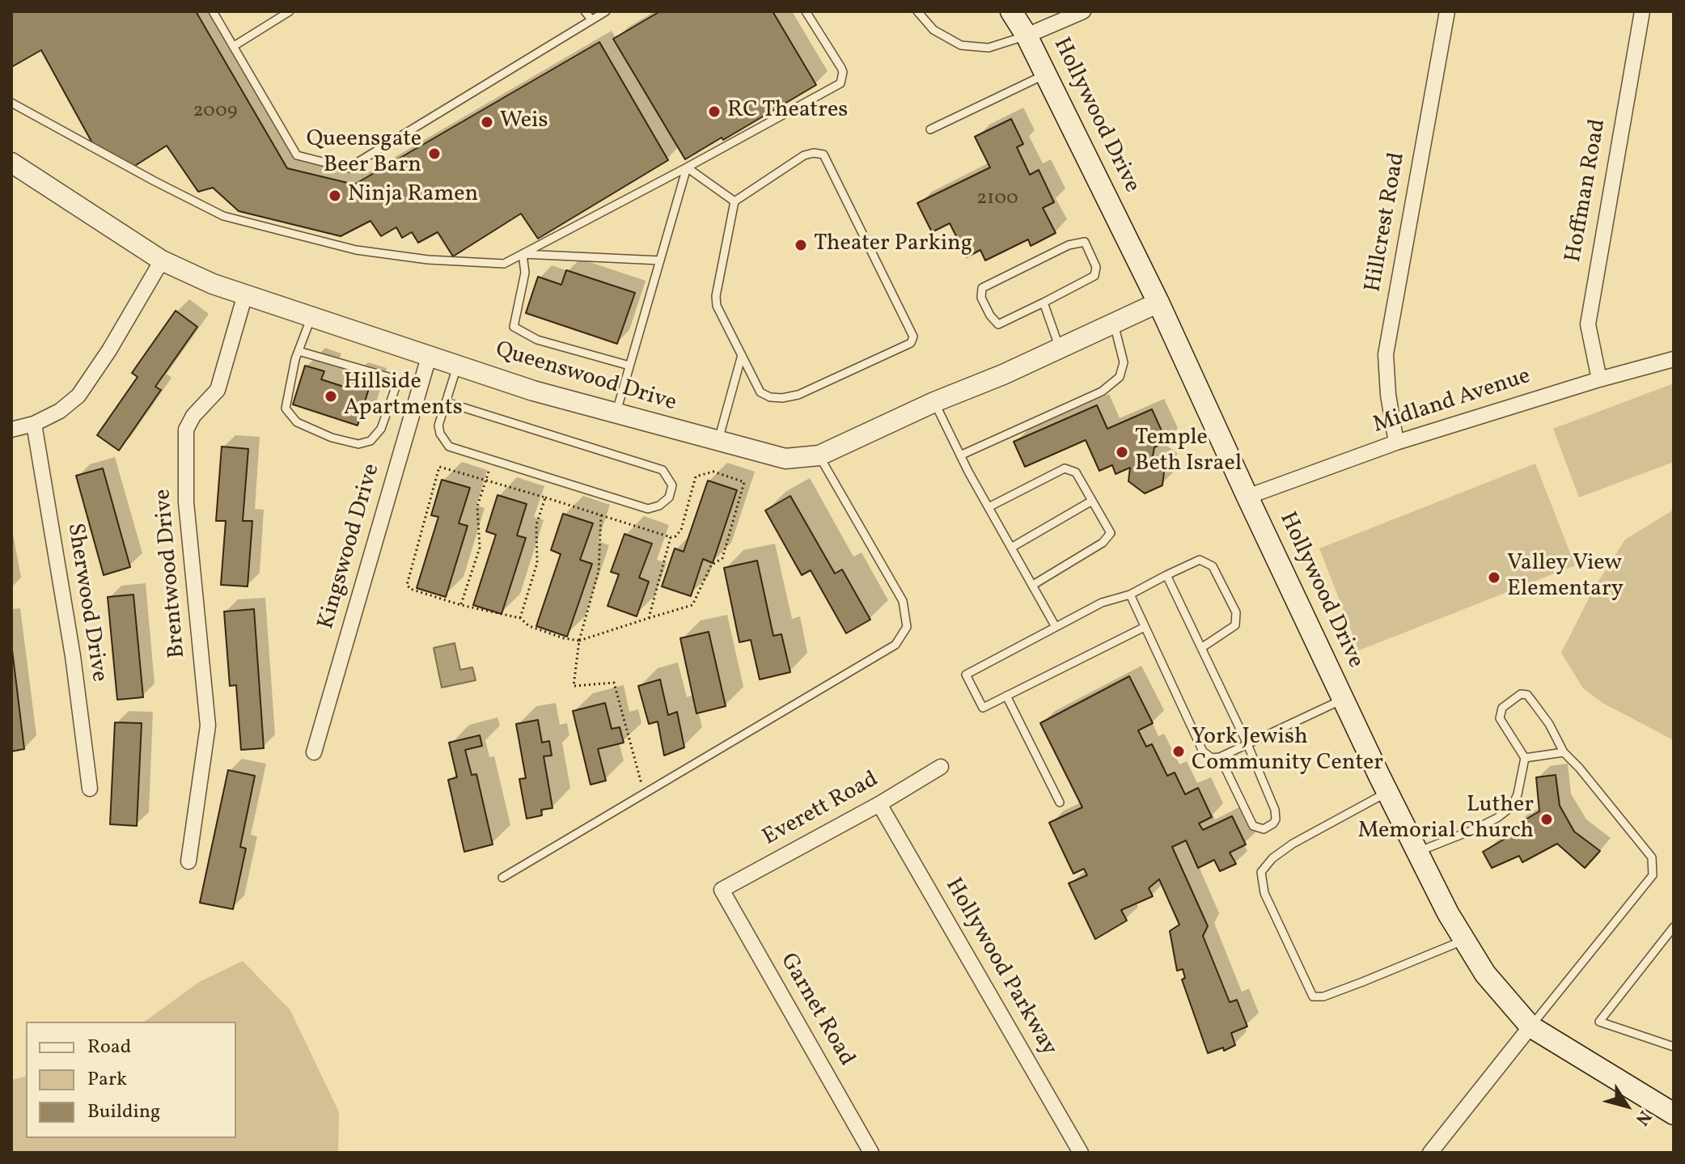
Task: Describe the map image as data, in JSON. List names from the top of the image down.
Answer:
{
  "streets": {
    "main road": ["Hollywood Drive"],
    "street": [
      "Hoffman Road",
      "Hillcrest Road",
      "Queenswood Drive",
      "Midland Avenue",
      "Kingswood Drive",
      "Brentwood Drive",
      "Sherwood Drive",
      "Everett Road",
      "Hollywood Parkway",
      "Garnet Road"
    ]
  },
  "crossings": [
    ["Hollywood Drive", "Queenswood Drive"],
    ["Hollywood Drive", "Midland Avenue"],
    ["Hoffman Road", "Midland Avenue"],
    ["Hillcrest Road", "Midland Avenue"],
    ["Queenswood Drive", "Kingswood Drive"],
    ["Queenswood Drive", "Brentwood Drive"],
    ["Everett Road", "Hollywood Parkway"],
    ["Everett Road", "Garnet Road"]
  ],
  "places": [
    "RC Theatres",
    "Weis",
    "Queensgate Beer Barn",
    "Ninja Ramen",
    "Theater Parking",
    "Hillside Apartments",
    "Temple Beth Israel",
    "Valley View Elementary",
    "York Jewish Community Center",
    "Luther Memorial Church"
  ],
  "house_numbers": ["2009", "2100"],
  "legend": ["Road", "Park", "Building"],
  "north": "bottom right"
}
